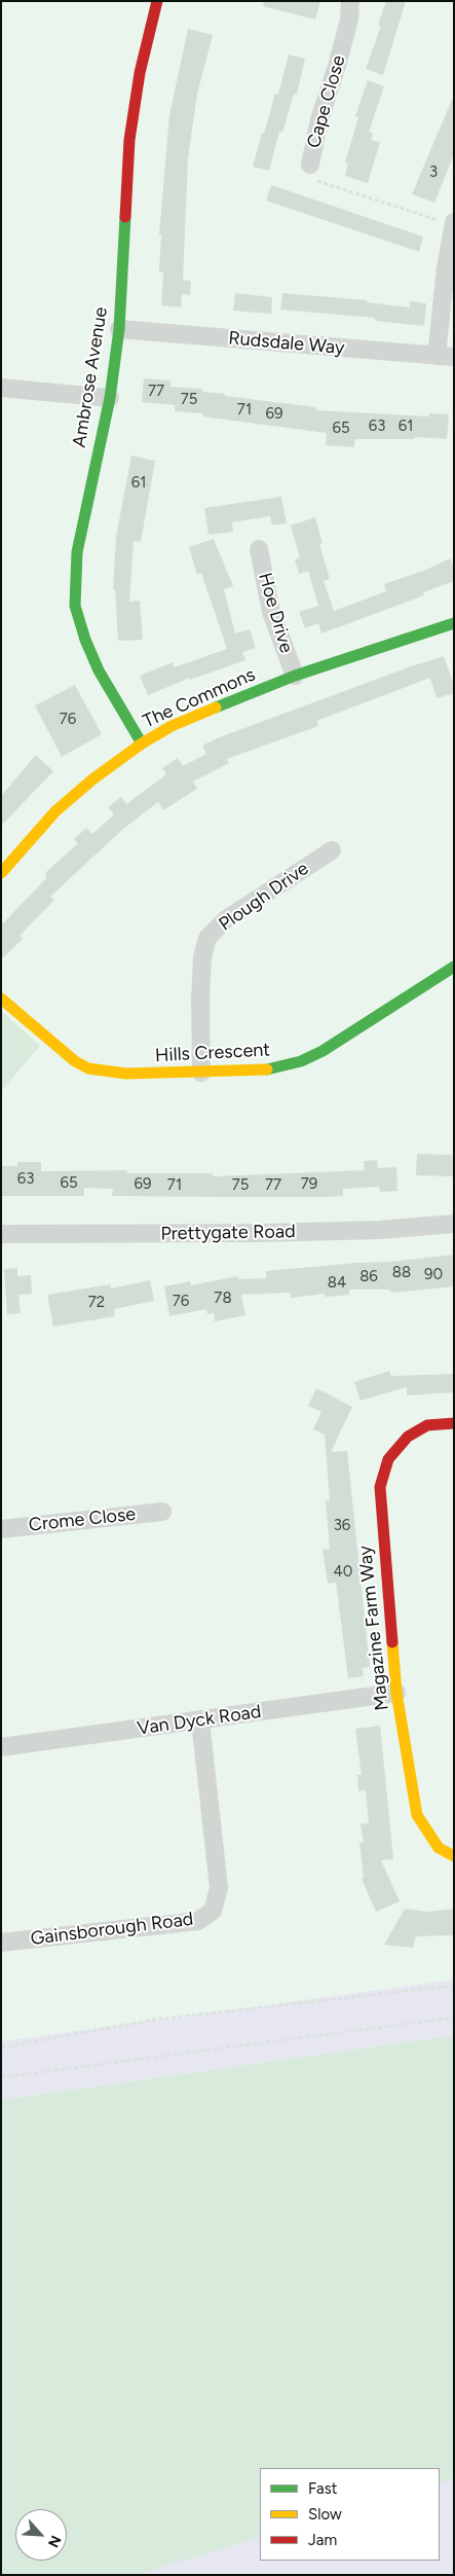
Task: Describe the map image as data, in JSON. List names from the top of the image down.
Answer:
{
  "streets": {
    "street": [
      "Cape Close",
      "Rudsdale Way",
      "Ambrose Avenue",
      "Hoe Drive",
      "The Commons",
      "Plough Drive",
      "Hills Crescent",
      "Prettygate Road",
      "Crome Close",
      "Magazine Farm Way",
      "Van Dyck Road",
      "Gainsborough Road"
    ]
  },
  "crossings": [
    ["Rudsdale Way", "Ambrose Avenue"],
    ["Ambrose Avenue", "The Commons"],
    ["Hoe Drive", "The Commons"],
    ["Plough Drive", "Hills Crescent"],
    ["Magazine Farm Way", "Van Dyck Road"],
    ["Van Dyck Road", "Gainsborough Road"]
  ],
  "house_numbers": [
    "3",
    "77",
    "75",
    "71",
    "69",
    "63",
    "61",
    "65",
    "61",
    "76",
    "63",
    "65",
    "69",
    "79",
    "71",
    "75",
    "77",
    "88",
    "90",
    "86",
    "84",
    "78",
    "76",
    "72",
    "36",
    "40"
  ],
  "legend": ["Fast", "Slow", "Jam"],
  "north": "bottom right"
}
